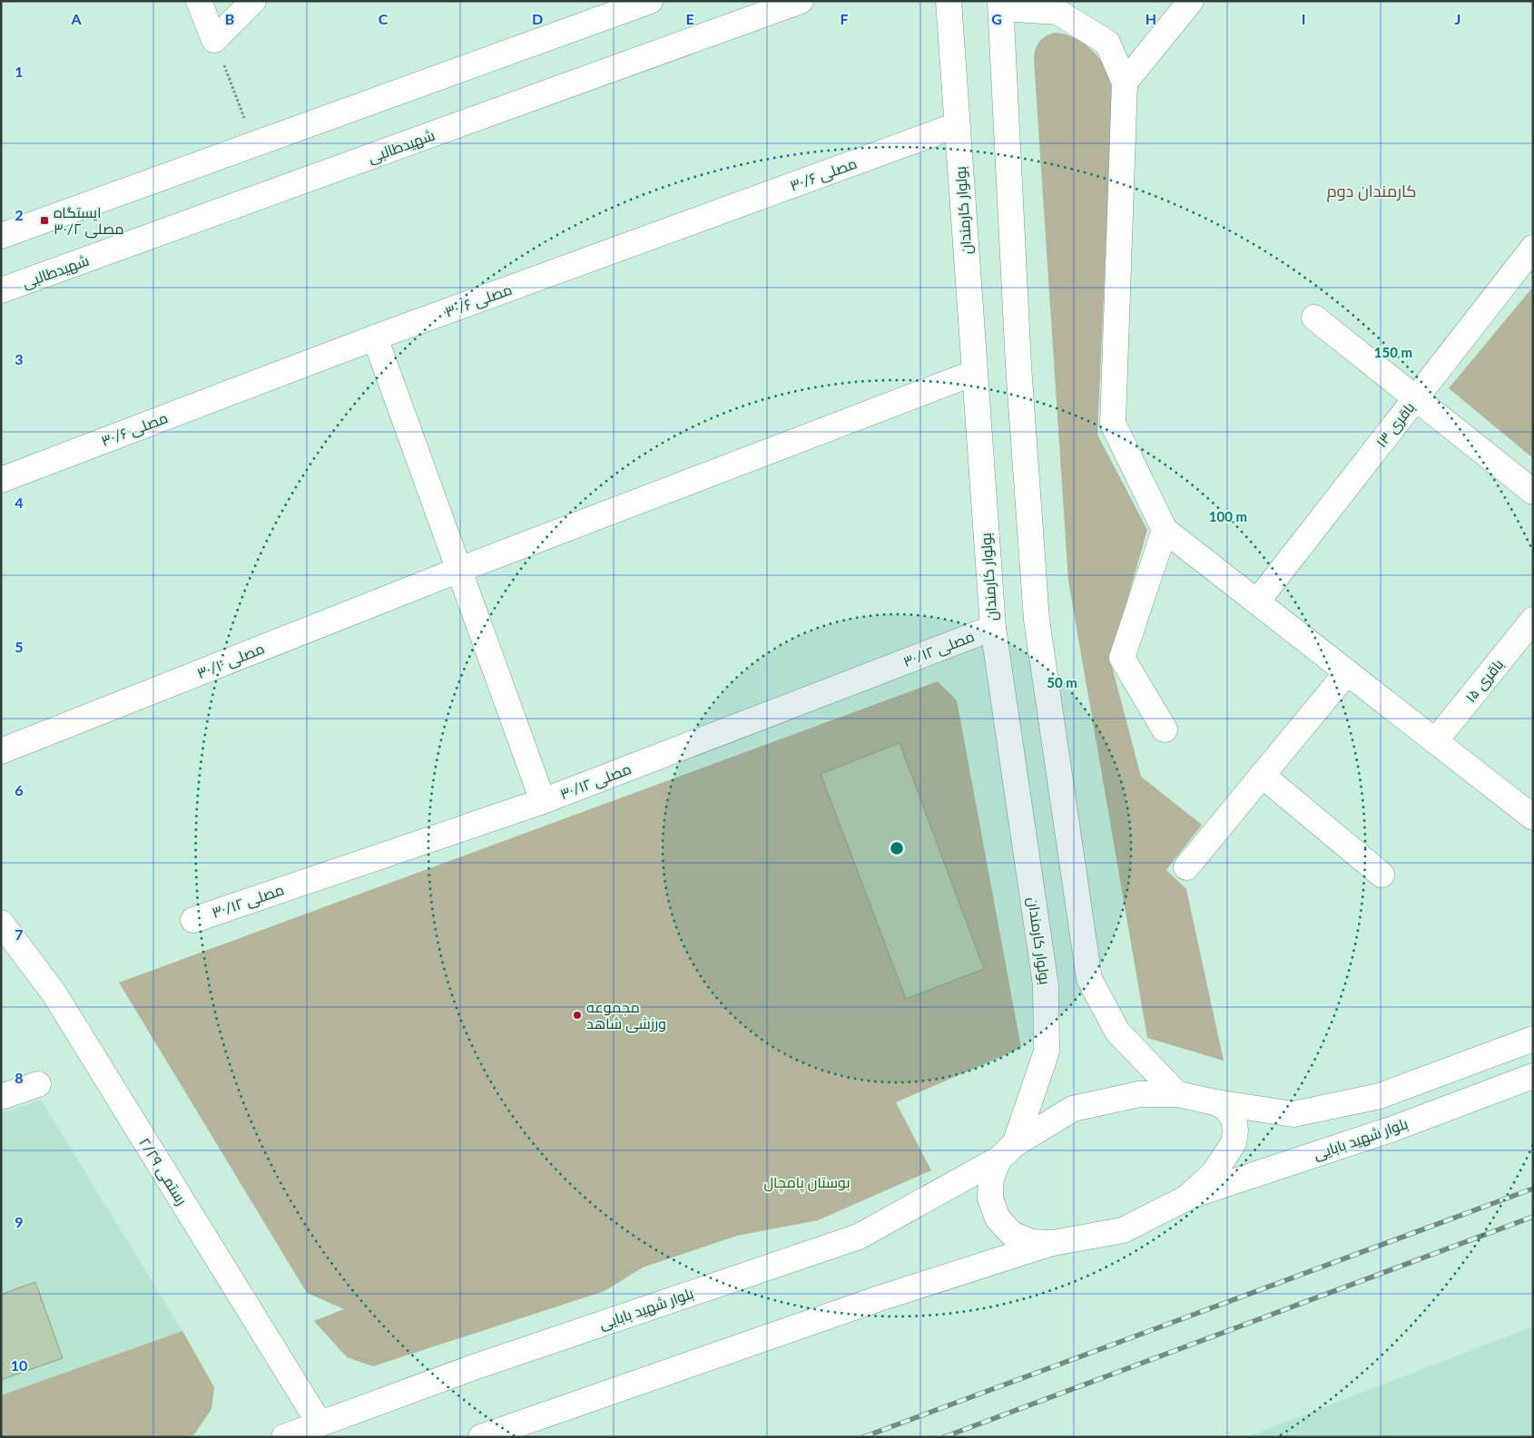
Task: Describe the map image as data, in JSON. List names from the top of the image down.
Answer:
{
  "streets": {
    "street": [
      "شهیدطالبی",
      "مصلی ۳۰/۶",
      "بولوار کارمندان",
      "باقری ۱۳",
      "مصلی ۳۰/۱۲",
      "مصلی ۳۰/۱۰",
      "باقری ۱۵",
      "بلوار شهید بابایی",
      "رستمی ۲/۲۹"
    ]
  },
  "crossings": [
    ["مصلی ۳۰/۶", "بولوار کارمندان"],
    ["بولوار کارمندان", "مصلی ۳۰/۱۲"],
    ["بولوار کارمندان", "مصلی ۳۰/۱۰"],
    ["بولوار کارمندان", "بلوار شهید بابایی"],
    ["بلوار شهید بابایی", "رستمی ۲/۲۹"]
  ],
  "districts": ["کارمندان دوم"],
  "parks": ["بوستان پامچال"],
  "places": {
    "transit": ["ایستگاه مصلی ۳۰/۲"],
    "other": ["مجموعه ورزشی شاهد"]
  },
  "grid": {
    "columns": [
      "A",
      "B",
      "C",
      "D",
      "E",
      "F",
      "G",
      "H",
      "I",
      "J"
    ],
    "rows": [
      "1",
      "2",
      "3",
      "4",
      "5",
      "6",
      "7",
      "8",
      "9",
      "10"
    ]
  },
  "rings": ["150 m", "100 m", "50 m"]
}
